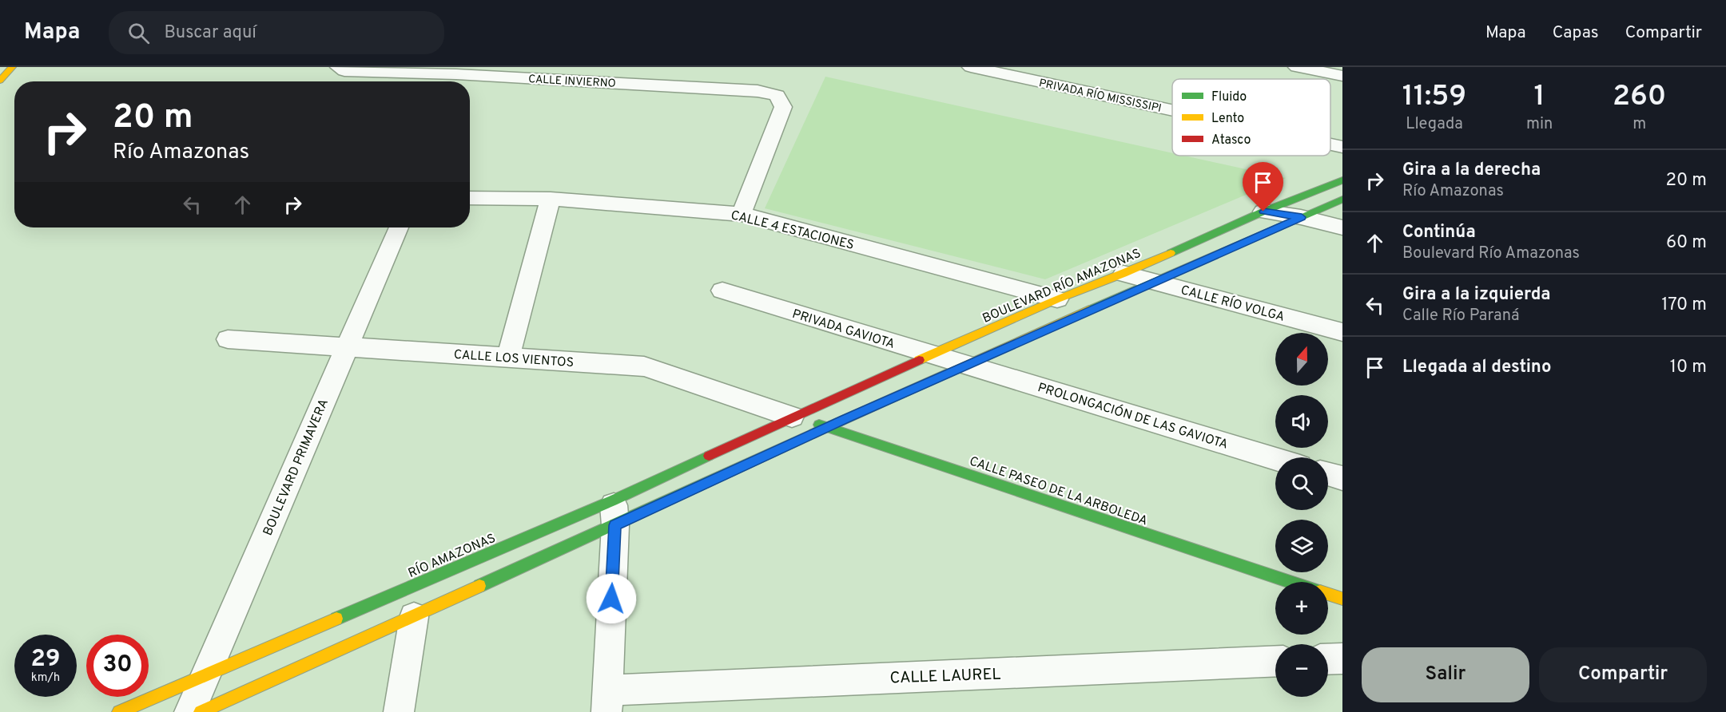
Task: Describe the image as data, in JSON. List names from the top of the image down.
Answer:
{
  "streets": {
    "street": [
      "CALLE INVIERNO",
      "PRIVADA RÍO MISSISSIPI",
      "CALLE 4 ESTACIONES",
      "BOULEVARD RÍO AMAZONAS",
      "CALLE RÍO VOLGA",
      "PRIVADA GAVIOTA",
      "CALLE LOS VIENTOS",
      "PROLONGACIÓN DE LAS GAVIOTA",
      "BOULEVARD PRIMAVERA",
      "CALLE PASEO DE LA ARBOLEDA",
      "RÍO AMAZONAS",
      "CALLE LAUREL"
    ]
  },
  "crossings": [
    ["CALLE INVIERNO", "CALLE 4 ESTACIONES"],
    ["CALLE 4 ESTACIONES", "BOULEVARD RÍO AMAZONAS"],
    ["BOULEVARD RÍO AMAZONAS", "CALLE RÍO VOLGA"],
    ["BOULEVARD RÍO AMAZONAS", "PRIVADA GAVIOTA"],
    ["BOULEVARD RÍO AMAZONAS", "CALLE LOS VIENTOS"],
    ["BOULEVARD RÍO AMAZONAS", "CALLE PASEO DE LA ARBOLEDA"],
    ["BOULEVARD RÍO AMAZONAS", "RÍO AMAZONAS"],
    ["PRIVADA GAVIOTA", "PROLONGACIÓN DE LAS GAVIOTA"],
    ["CALLE LOS VIENTOS", "BOULEVARD PRIMAVERA"],
    ["CALLE LOS VIENTOS", "CALLE PASEO DE LA ARBOLEDA"],
    ["CALLE LOS VIENTOS", "RÍO AMAZONAS"],
    ["BOULEVARD PRIMAVERA", "RÍO AMAZONAS"],
    ["CALLE PASEO DE LA ARBOLEDA", "RÍO AMAZONAS"]
  ],
  "legend": ["Fluido", "Lento", "Atasco"],
  "north": "top",
  "page": {
    "header": "Mapa",
    "search": "Buscar aquí",
    "nav": ["Mapa", "Capas", "Compartir"],
    "eta": [
      "11:59",
      "Llegada",
      "1",
      "min",
      "260",
      "m"
    ],
    "turn": ["20 m", "Río Amazonas"],
    "list": [
      {
        "name": "Gira a la derecha",
        "note": "Río Amazonas",
        "value": "20 m"
      },
      {
        "name": "Continúa",
        "note": "Boulevard Río Amazonas",
        "value": "60 m"
      },
      {
        "name": "Gira a la izquierda",
        "note": "Calle Río Paraná",
        "value": "170 m"
      },
      {
        "name": "Llegada al destino",
        "value": "10 m"
      }
    ],
    "map_buttons": ["+", "−"],
    "speed": "29 km/h",
    "limit": "30",
    "buttons": ["Salir", "Compartir"]
  }
}
